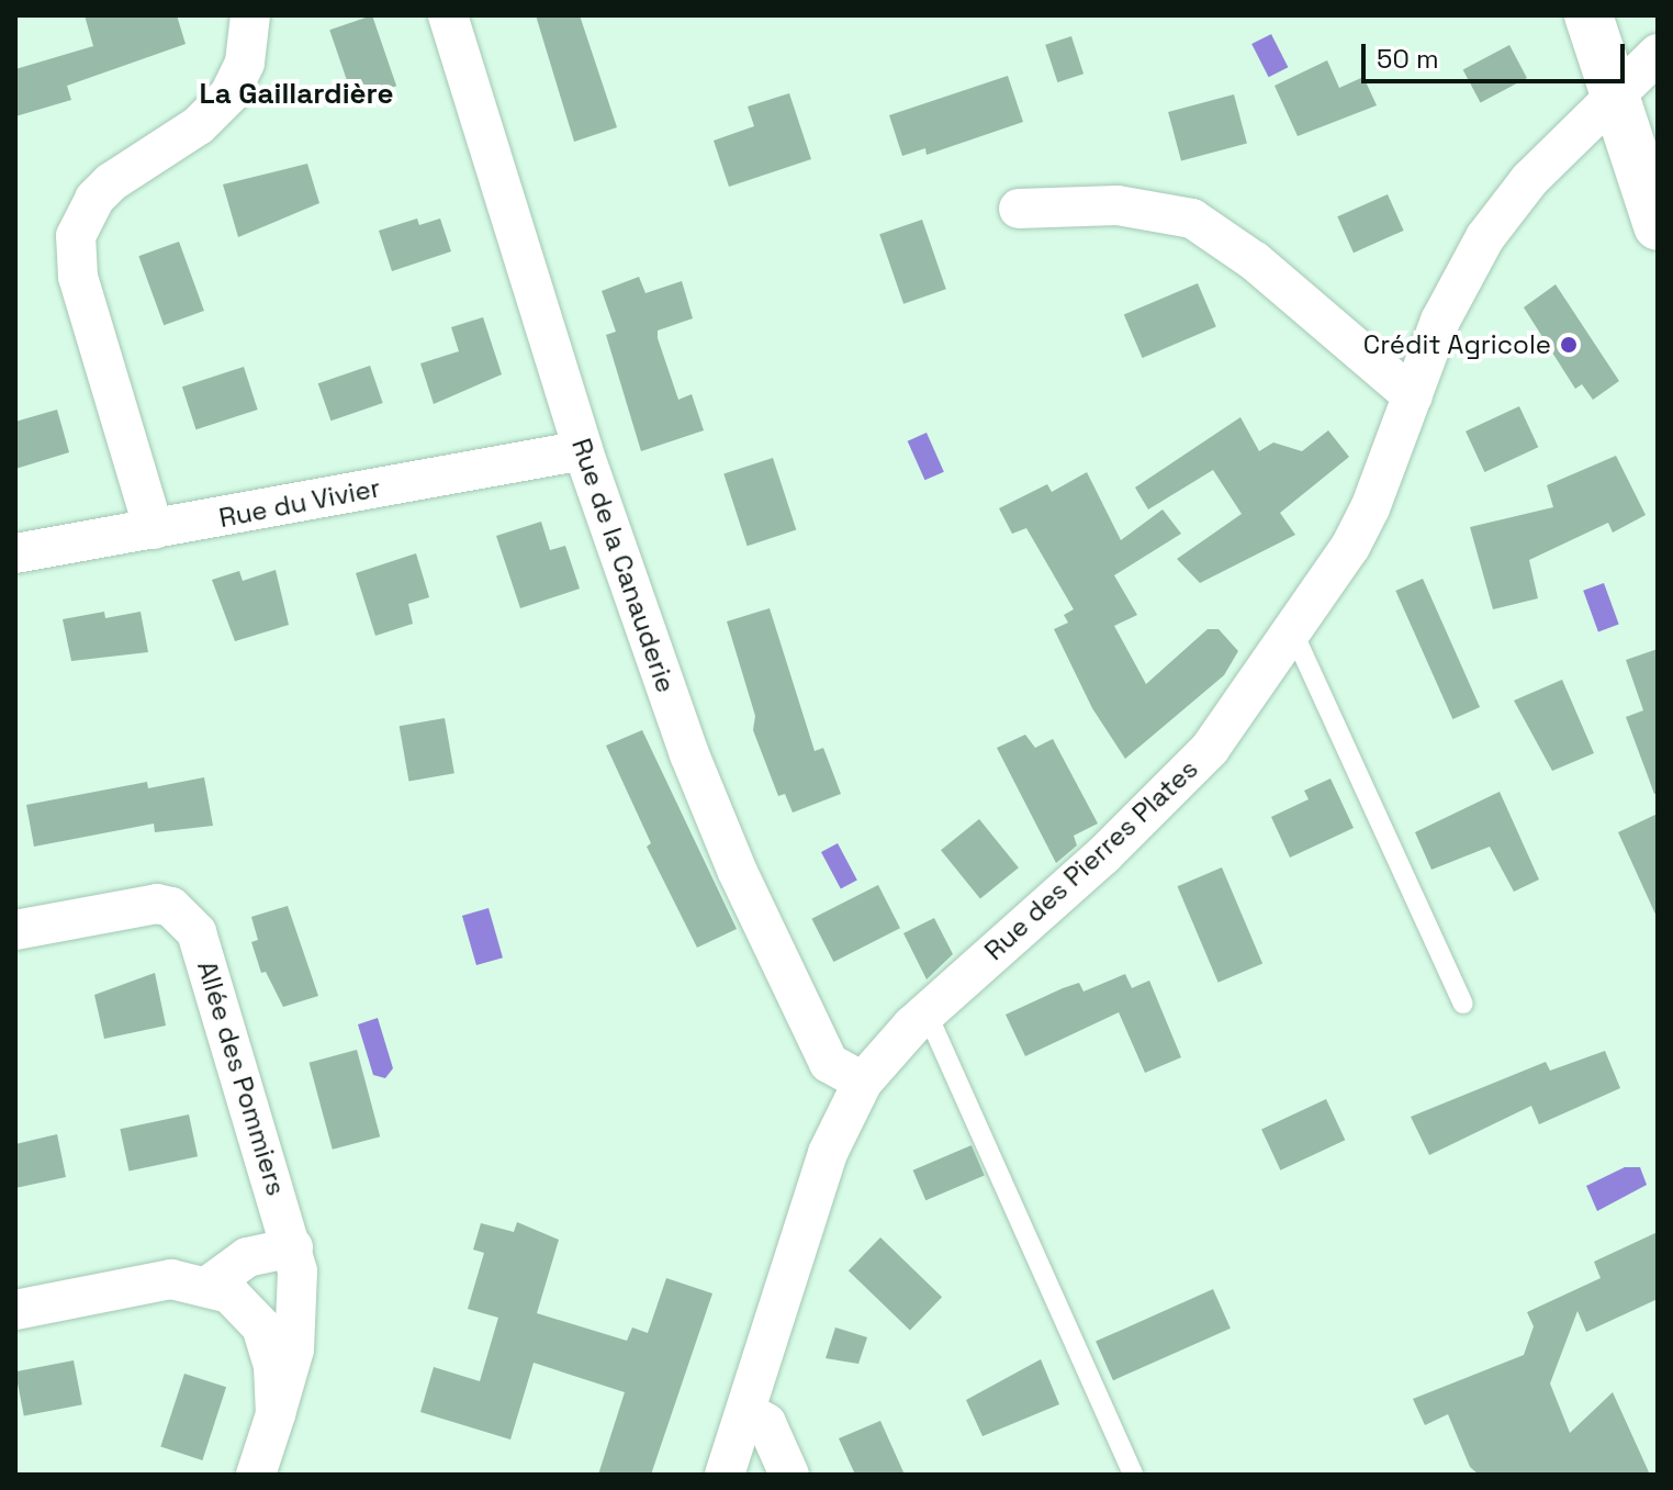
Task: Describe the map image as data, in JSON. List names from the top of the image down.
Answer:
{
  "streets": {
    "street": [
      "Rue du Vivier",
      "Rue de la Canauderie",
      "Rue des Pierres Plates",
      "Allée des Pommiers"
    ]
  },
  "crossings": [
    ["Rue du Vivier", "Rue de la Canauderie"],
    ["Rue de la Canauderie", "Rue des Pierres Plates"]
  ],
  "districts": ["La Gaillardière"],
  "places": ["Crédit Agricole"],
  "scale_bar": "50 m"
}
